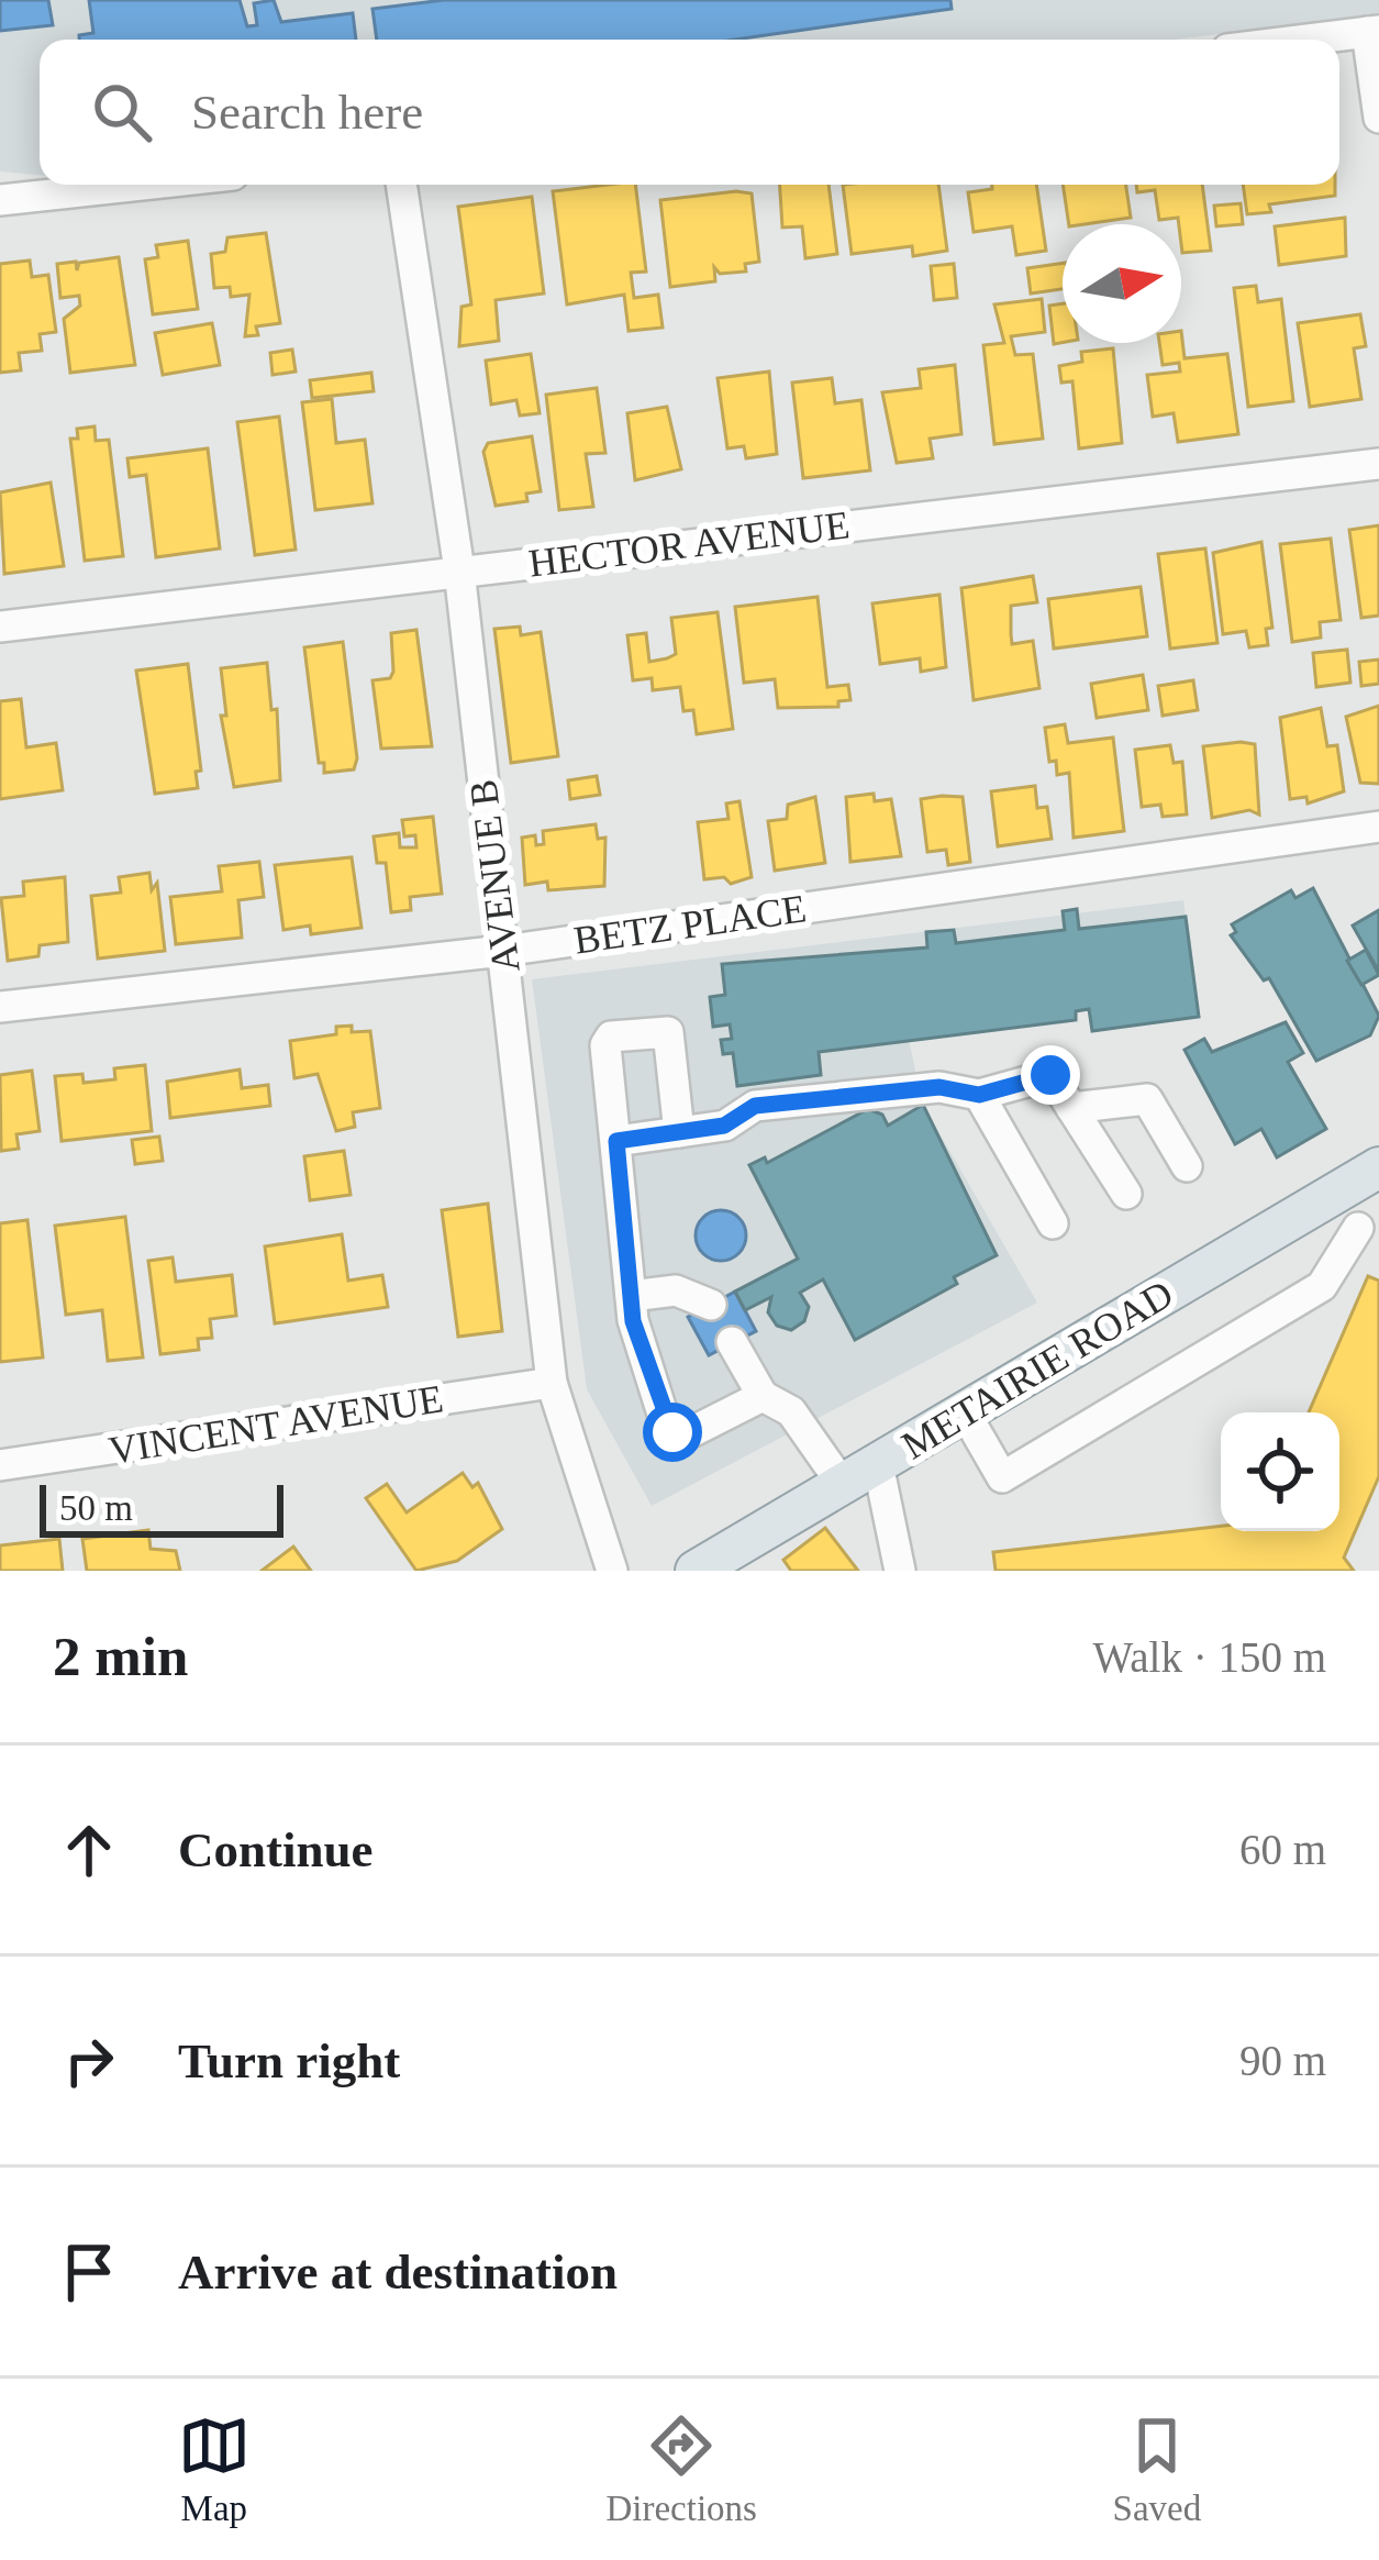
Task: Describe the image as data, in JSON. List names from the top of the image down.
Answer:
{
  "streets": {
    "main road": ["METAIRIE ROAD"],
    "street": [
      "HECTOR AVENUE",
      "AVENUE B",
      "BETZ PLACE",
      "VINCENT AVENUE"
    ]
  },
  "crossings": [
    ["HECTOR AVENUE", "AVENUE B"],
    ["AVENUE B", "BETZ PLACE"],
    ["AVENUE B", "VINCENT AVENUE"]
  ],
  "scale_bar": "50 m",
  "north": "right",
  "page": {
    "search": "Search here",
    "scale": "50 m",
    "heading": ["2 min", "Walk · 150 m"],
    "list": [
      ["Continue", "60 m"],
      ["Turn right", "90 m"],
      "Arrive at destination"
    ],
    "nav": ["Map", "Directions", "Saved"]
  }
}
